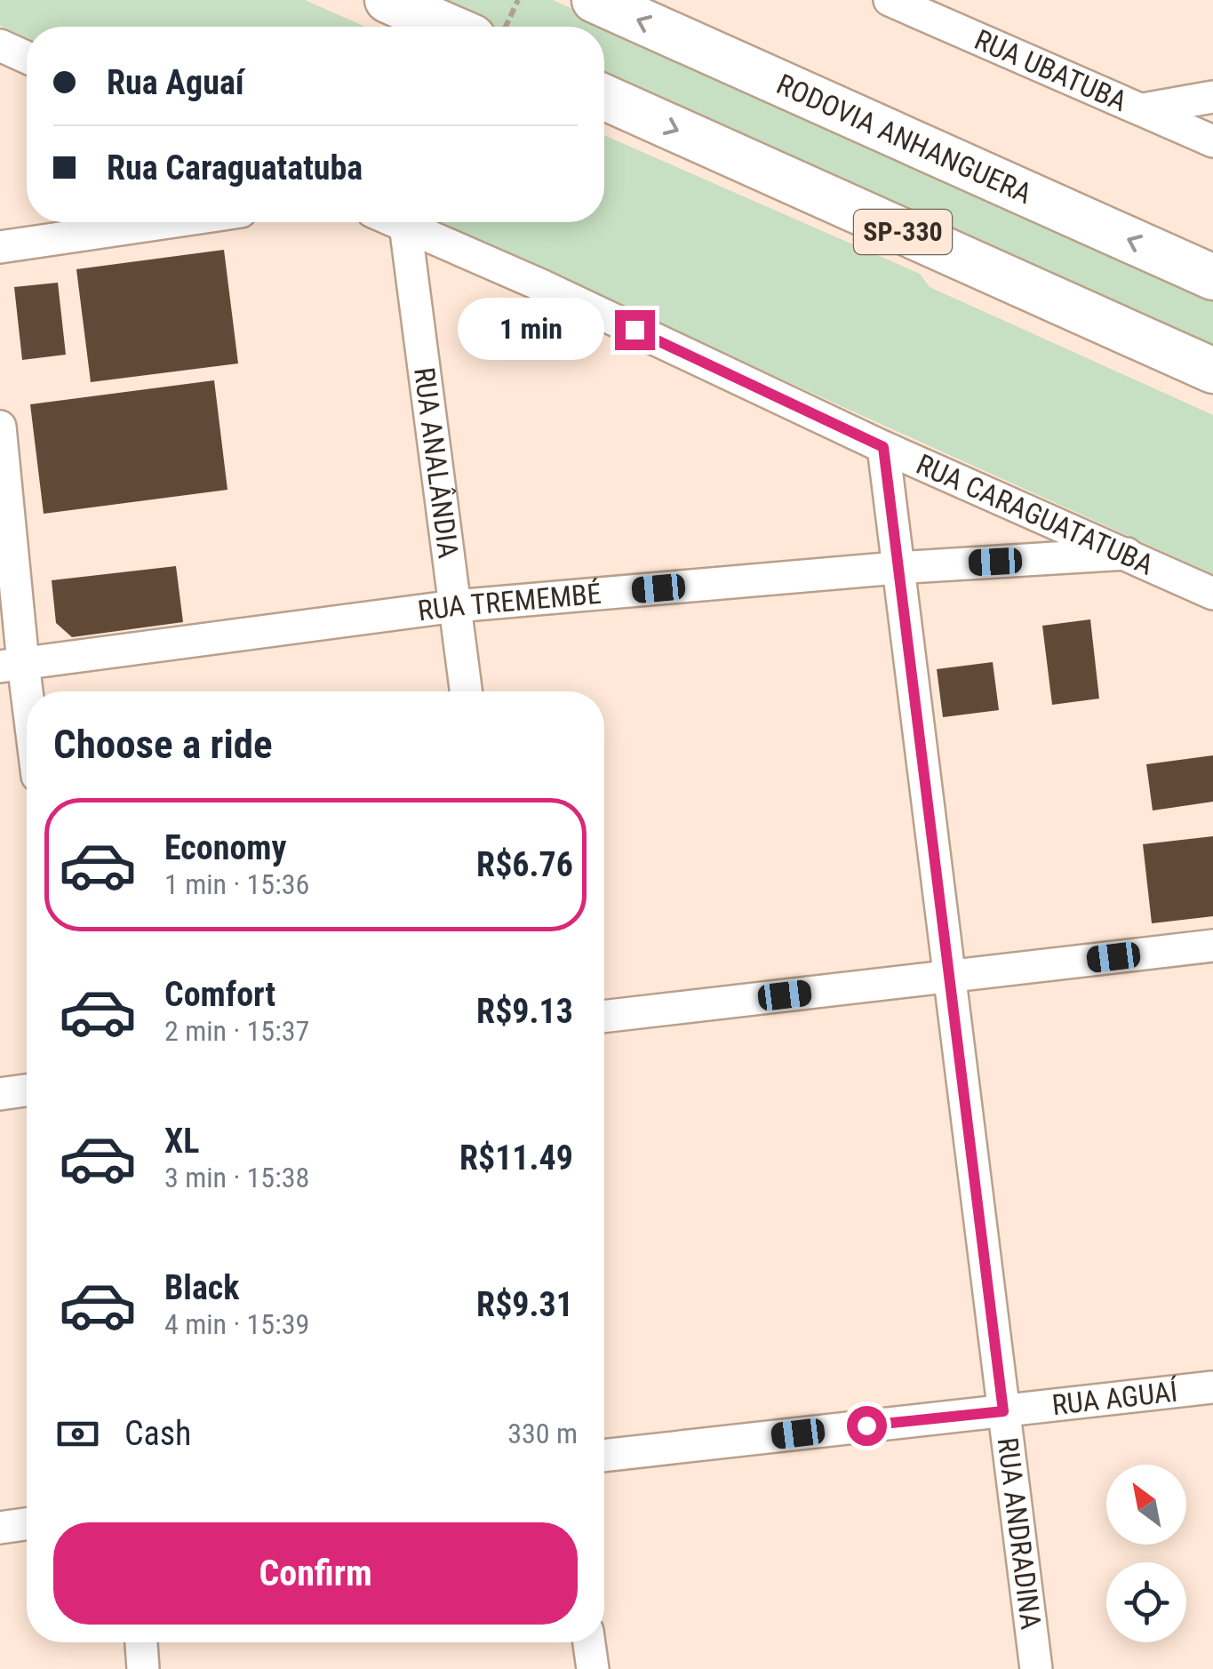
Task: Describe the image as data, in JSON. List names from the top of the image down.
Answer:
{
  "streets": {
    "highway": ["RODOVIA ANHANGUERA", "SP-330"],
    "street": [
      "RUA UBATUBA",
      "RUA ANALÂNDIA",
      "RUA CARAGUATATUBA",
      "RUA TREMEMBÉ",
      "RUA AGUAÍ",
      "RUA ANDRADINA"
    ]
  },
  "crossings": [
    ["RUA ANALÂNDIA", "RUA CARAGUATATUBA"],
    ["RUA ANALÂNDIA", "RUA TREMEMBÉ"],
    ["RUA CARAGUATATUBA", "RUA TREMEMBÉ"],
    ["RUA CARAGUATATUBA", "RUA ANDRADINA"],
    ["RUA TREMEMBÉ", "RUA ANDRADINA"],
    ["RUA AGUAÍ", "RUA ANDRADINA"]
  ],
  "north": "top left",
  "page": {
    "banner": ["Rua Aguaí", "Rua Caraguatatuba"],
    "bubble": "1 min",
    "heading": "Choose a ride",
    "list": [
      {
        "name": "Economy",
        "note": "1 min · 15:36",
        "value": "R$6.76"
      },
      {
        "name": "Comfort",
        "note": "2 min · 15:37",
        "value": "R$9.13"
      },
      {
        "name": "XL",
        "note": "3 min · 15:38",
        "value": "R$11.49"
      },
      {
        "name": "Black",
        "note": "4 min · 15:39",
        "value": "R$9.31"
      }
    ],
    "pay": ["Cash", "330 m"],
    "buttons": "Confirm"
  }
}
